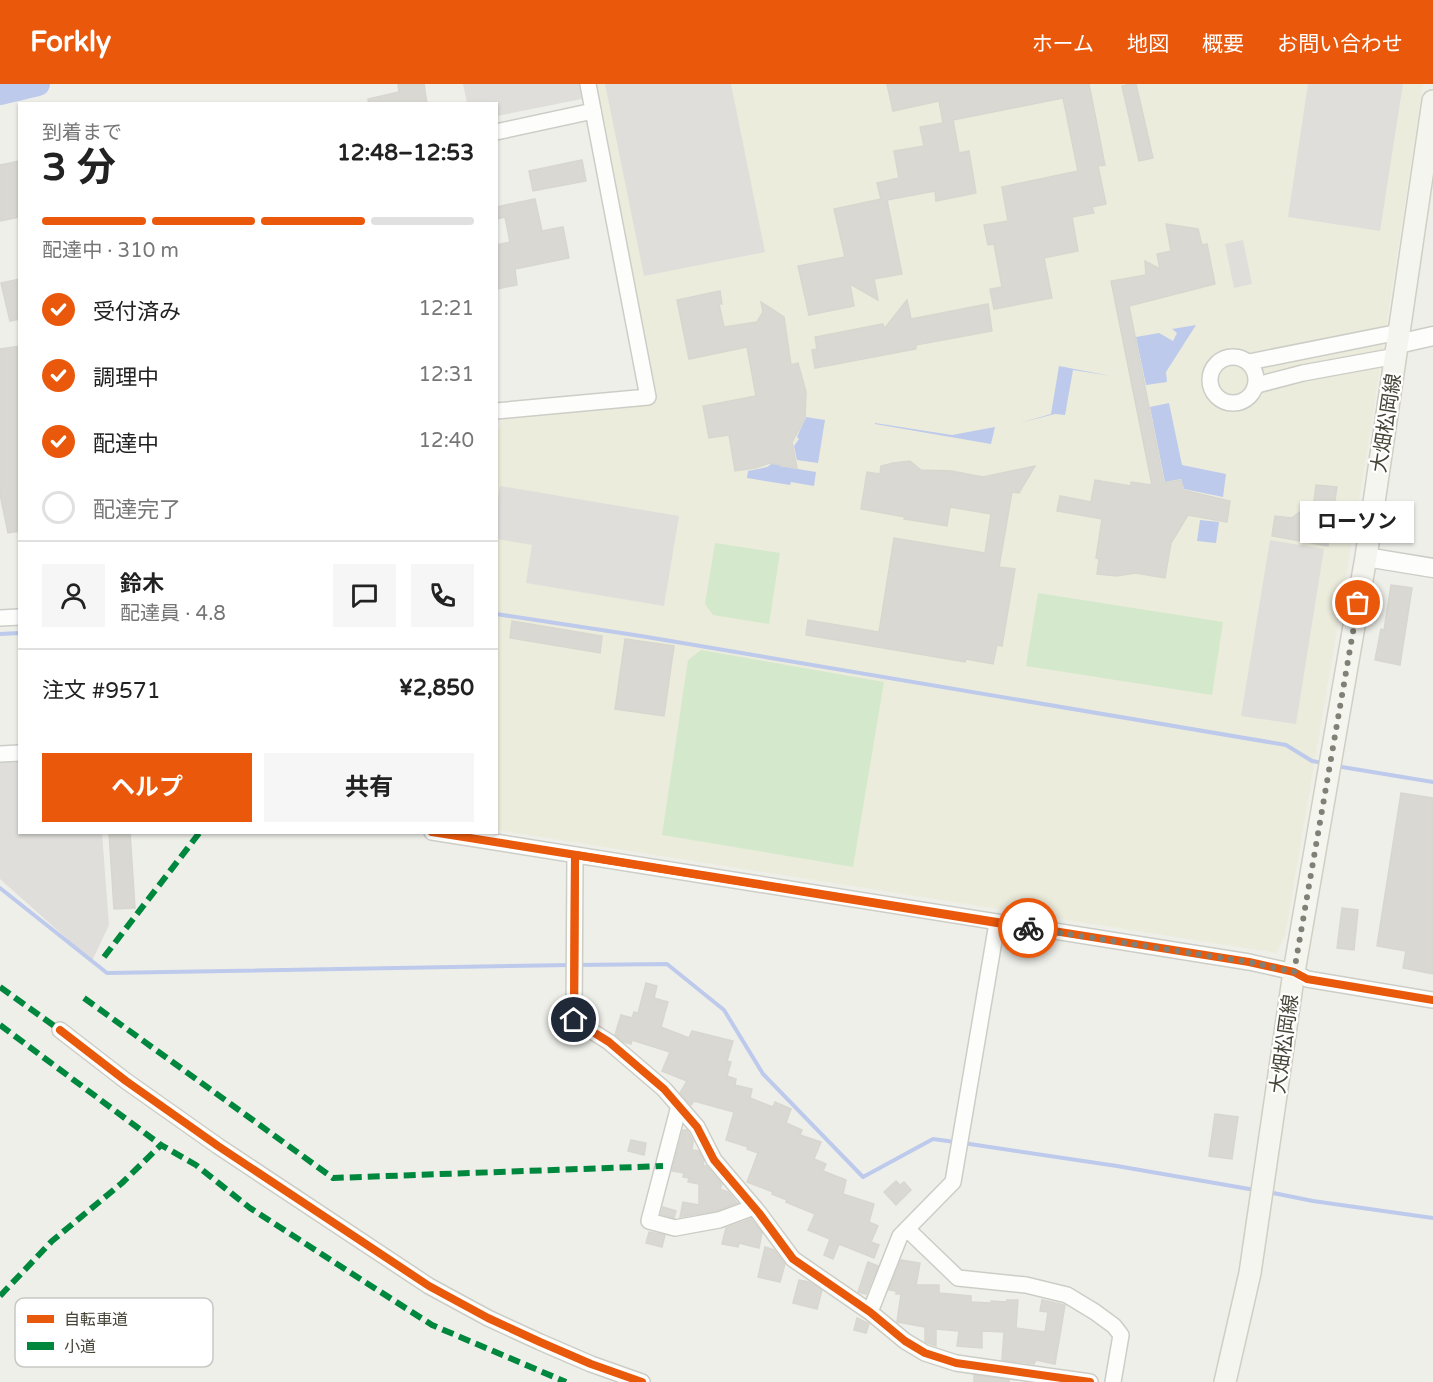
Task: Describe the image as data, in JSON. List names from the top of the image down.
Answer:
{
  "streets": {
    "main road": ["大畑松岡線"]
  },
  "places": ["ローソン"],
  "legend": ["自転車道", "小道"],
  "page": {
    "header": "Forkly",
    "nav": [
      "ホーム",
      "地図",
      "概要",
      "お問い合わせ"
    ],
    "heading": ["3 分", "到着まで", "12:48–12:53"],
    "panel": [
      "鈴木",
      "配達員 · 4.8",
      "注文 #9571",
      "¥2,850"
    ],
    "bar": "配達中 · 310 m",
    "list": [
      ["受付済み", "12:21"],
      ["調理中", "12:31"],
      ["配達中", "12:40"],
      "配達完了"
    ],
    "bubble": "ローソン",
    "buttons": ["ヘルプ", "共有"]
  }
}
